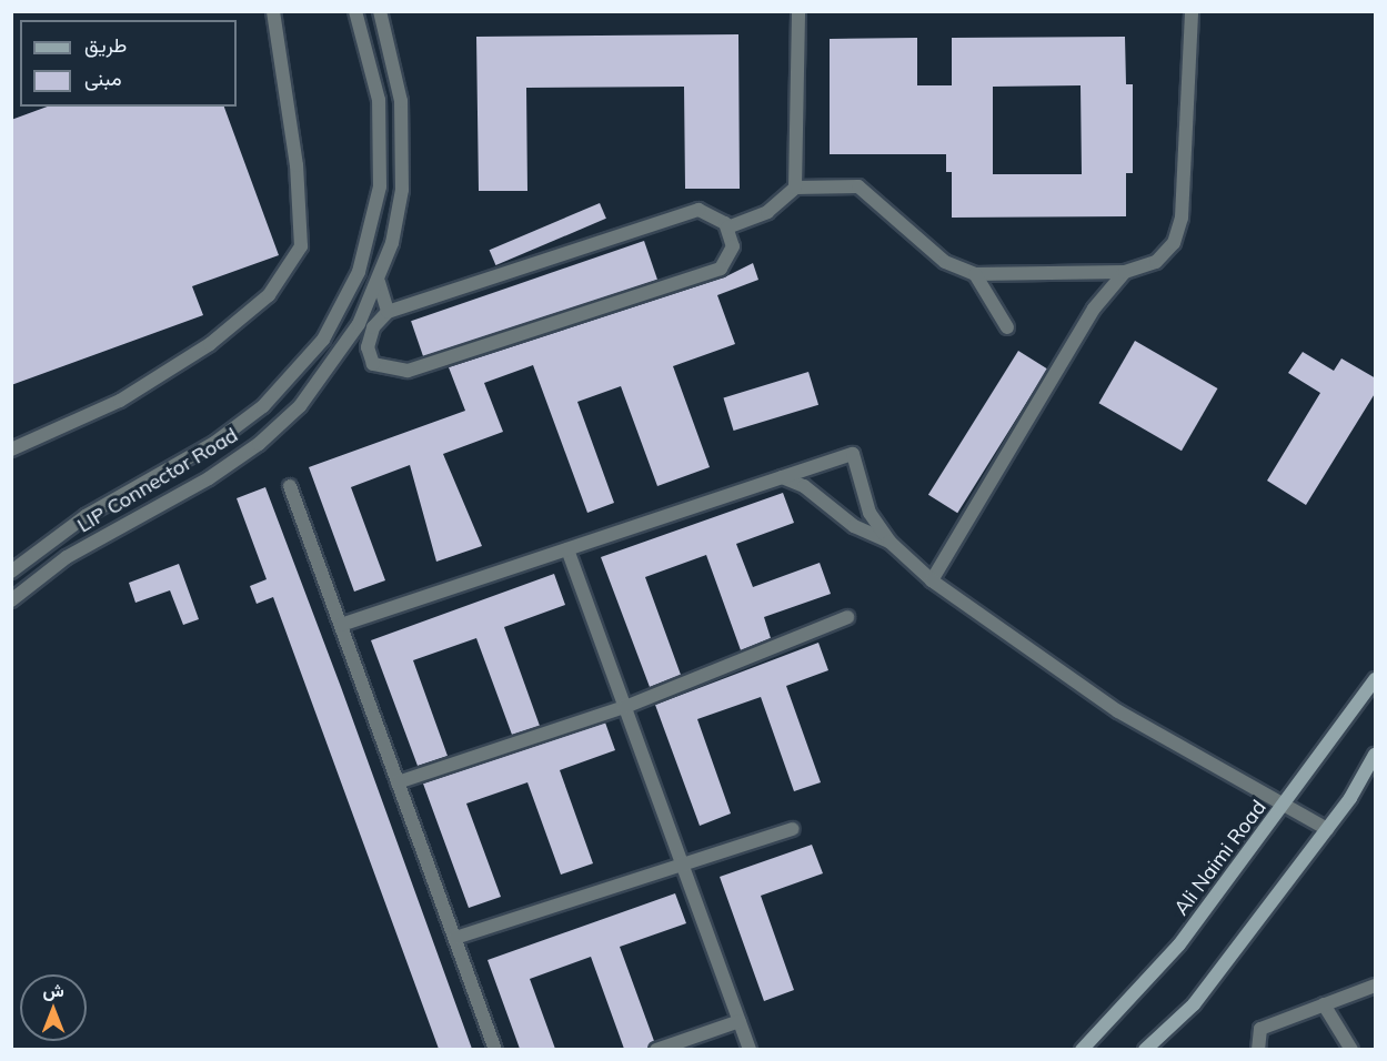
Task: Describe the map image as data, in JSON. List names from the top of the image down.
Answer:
{
  "streets": {
    "main road": ["Ali Naimi Road"],
    "street": ["LIP Connector Road"]
  },
  "legend": ["طريق", "مبنى"],
  "north": "top"
}
